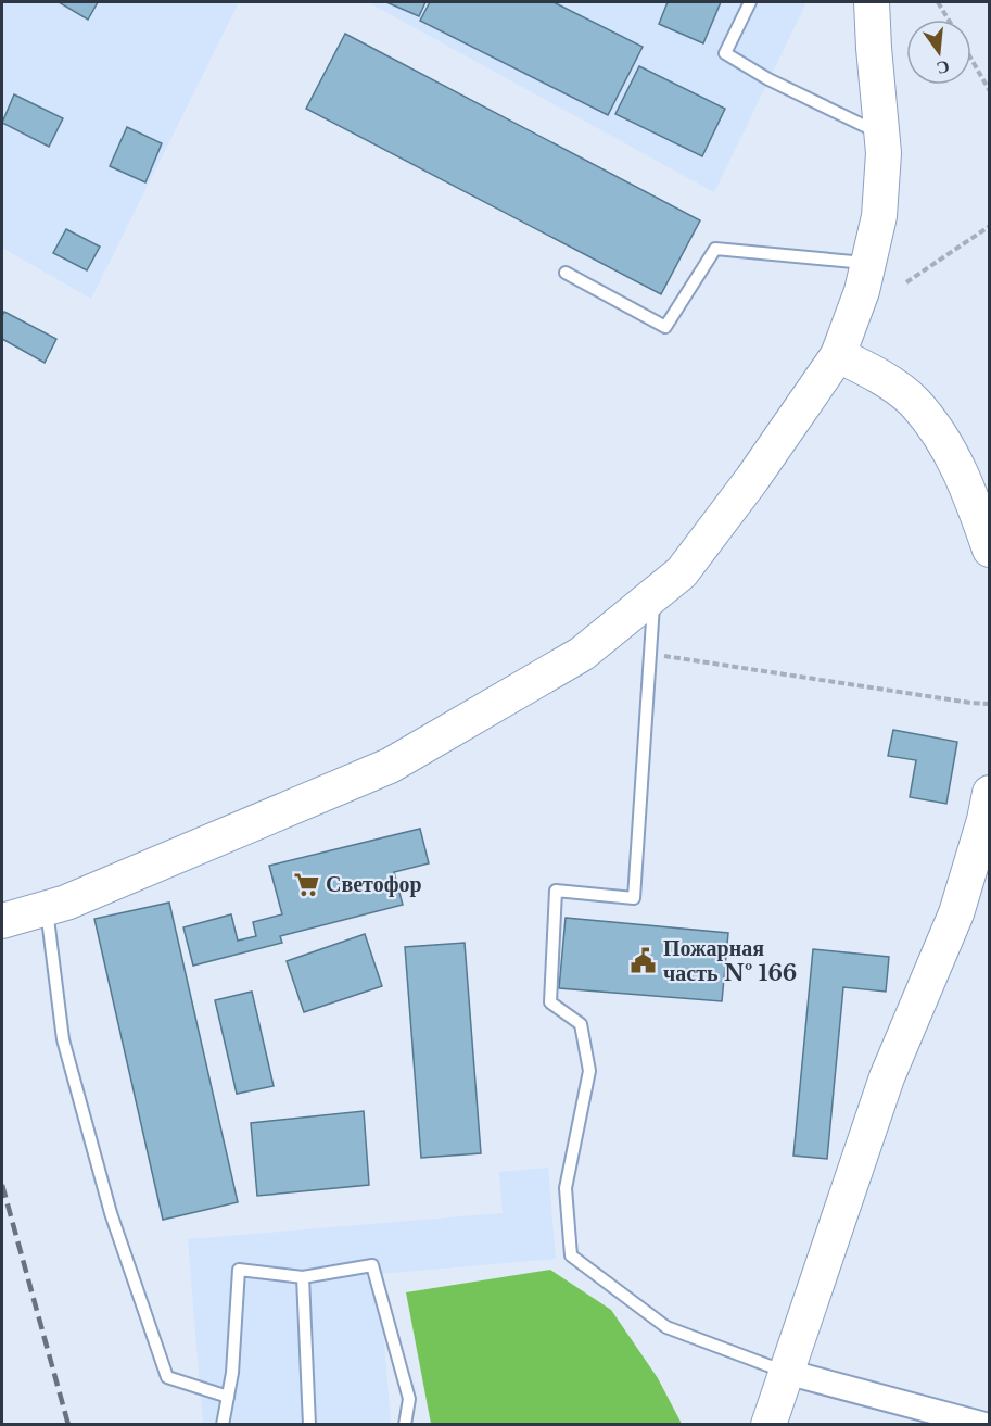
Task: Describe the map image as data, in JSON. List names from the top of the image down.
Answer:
{
  "places": {
    "supermarket": ["Светофор"],
    "public building": ["Пожарная часть № 166"]
  },
  "north": "bottom"
}
